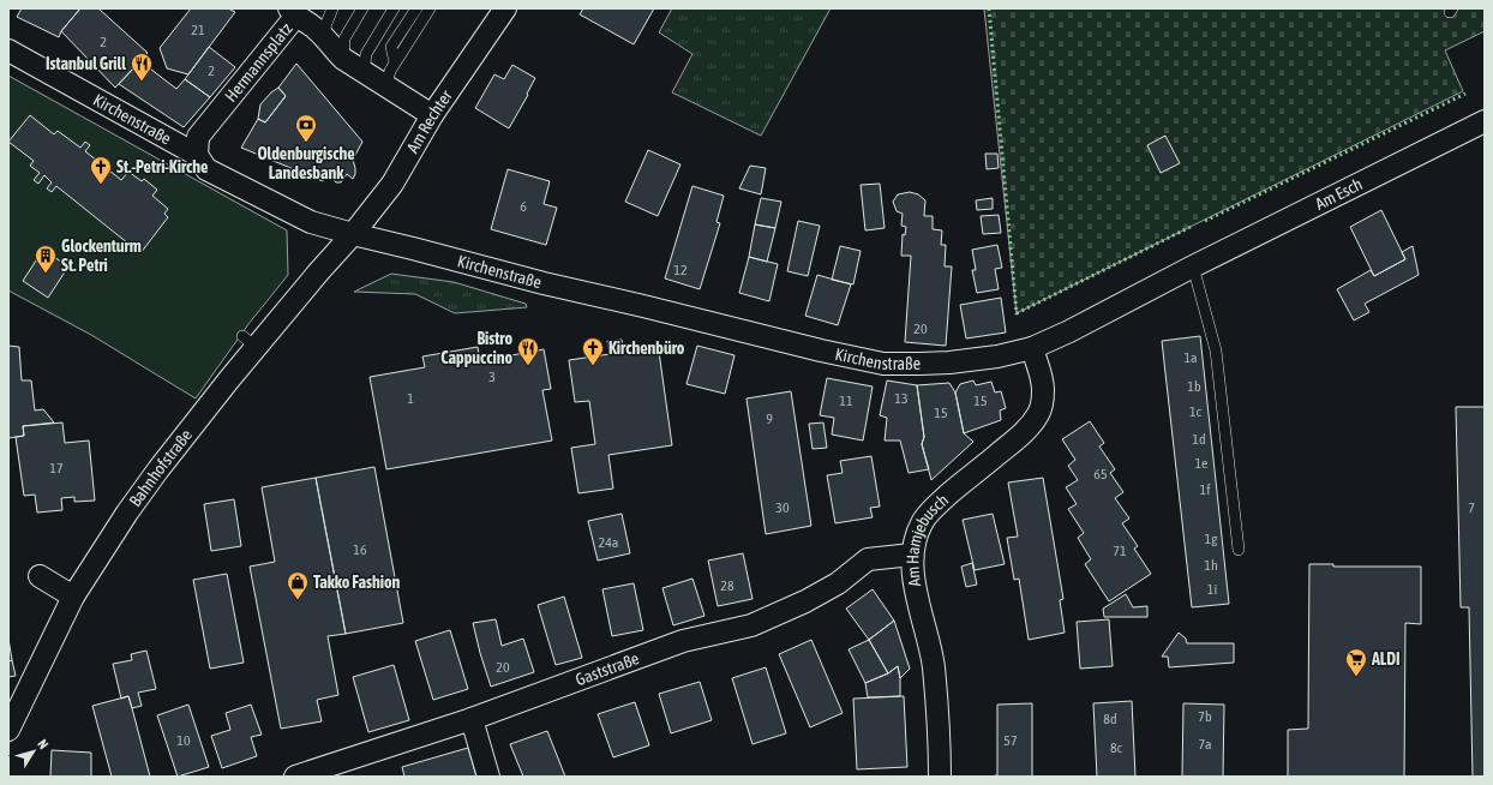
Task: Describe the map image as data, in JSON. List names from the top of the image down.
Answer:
{
  "streets": {
    "street": [
      "Hermannsplatz",
      "Kirchenstraße",
      "Am Rechter",
      "Am Esch",
      "Bahnhofstraße",
      "Am Hamjebusch",
      "Gaststraße"
    ]
  },
  "crossings": [
    ["Hermannsplatz", "Kirchenstraße"],
    ["Hermannsplatz", "Am Rechter"],
    ["Kirchenstraße", "Am Rechter"],
    ["Kirchenstraße", "Am Esch"],
    ["Kirchenstraße", "Bahnhofstraße"],
    ["Kirchenstraße", "Am Hamjebusch"],
    ["Am Rechter", "Bahnhofstraße"],
    ["Am Esch", "Am Hamjebusch"],
    ["Am Hamjebusch", "Gaststraße"]
  ],
  "places": {
    "restaurant": ["Istanbul Grill", "Bistro Cappuccino"],
    "bank": ["Oldenburgische Landesbank"],
    "church": ["St.-Petri-Kirche", "Kirchenbüro"],
    "building": ["Glockenturm St. Petri"],
    "shop": ["Takko Fashion"],
    "supermarket": ["ALDI"]
  },
  "house_numbers": [
    "21",
    "2",
    "2",
    "6",
    "12",
    "20",
    "1a",
    "3",
    "1b",
    "1",
    "13",
    "11",
    "15",
    "1c",
    "15",
    "9",
    "1d",
    "1e",
    "17",
    "65",
    "1f",
    "30",
    "7",
    "1g",
    "24a",
    "16",
    "71",
    "1h",
    "28",
    "1i",
    "20",
    "7b",
    "8d",
    "10",
    "57",
    "7a",
    "8c"
  ],
  "north": "top right"
}
